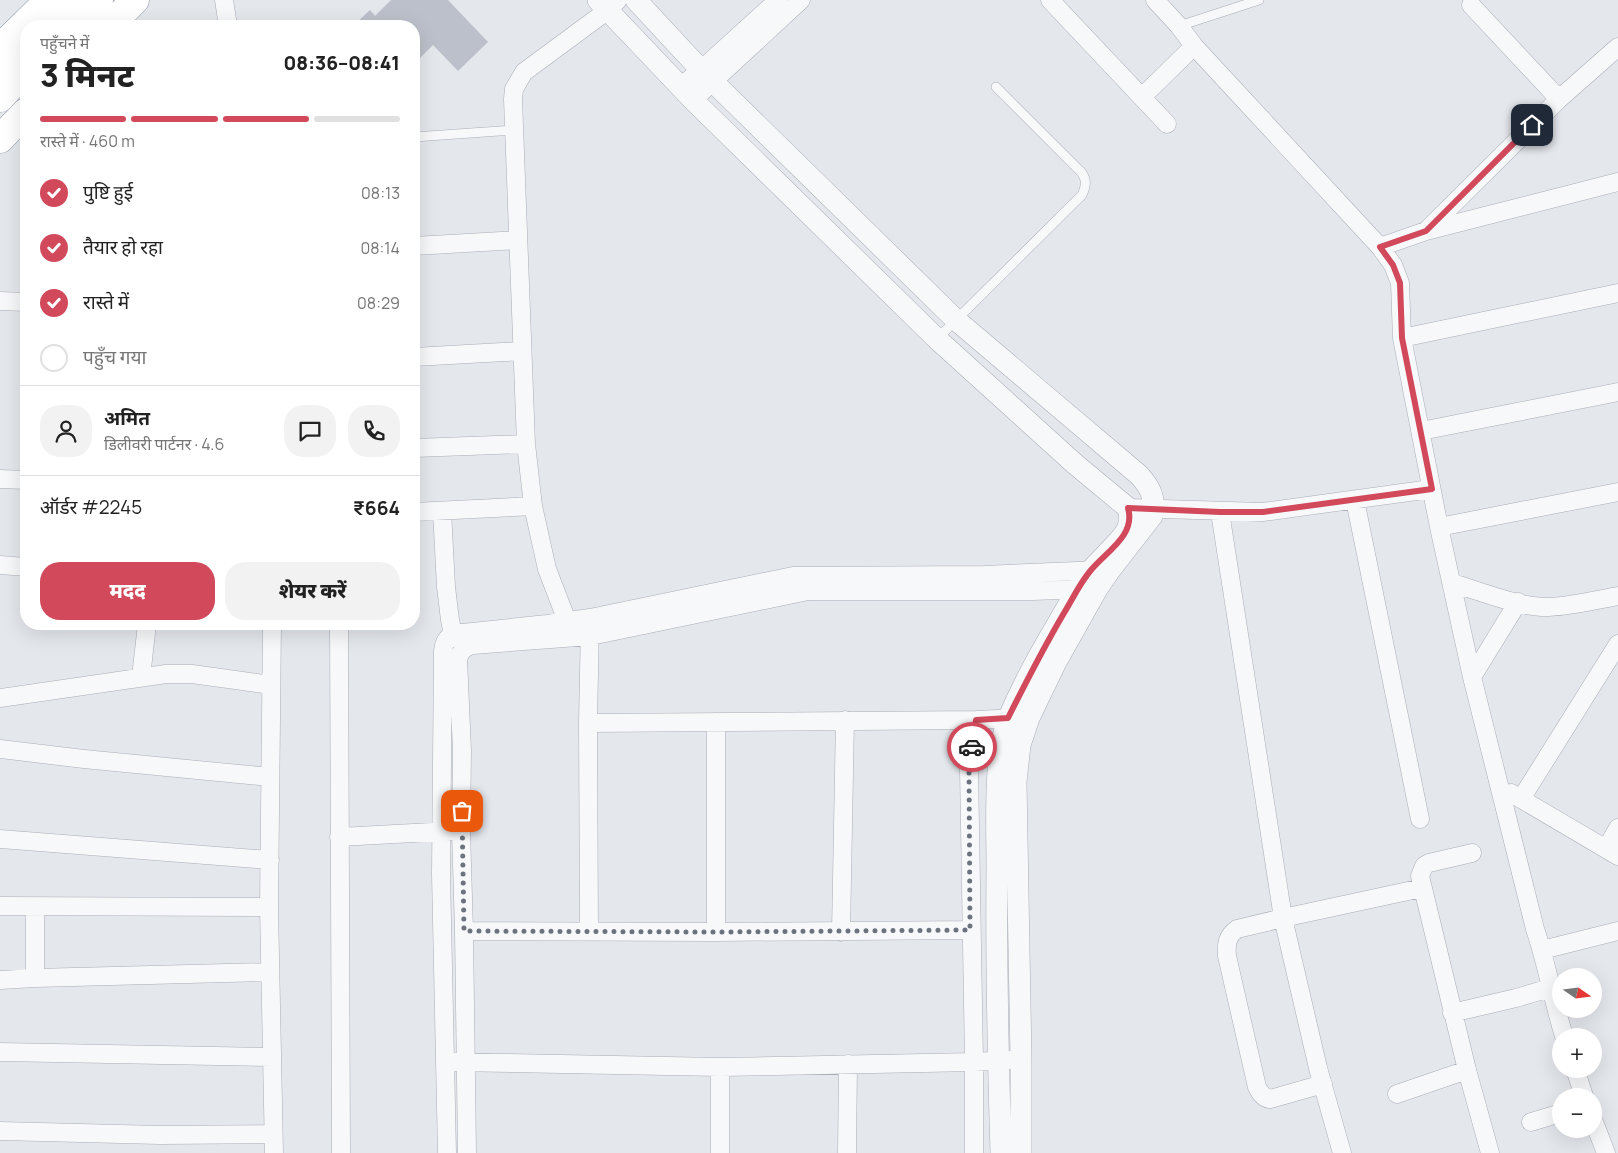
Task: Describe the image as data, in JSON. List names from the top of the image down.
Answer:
{
  "north": "right",
  "page": {
    "heading": ["3 मिनट", "पहुँचने में", "08:36–08:41"],
    "panel": [
      "अमित",
      "डिलीवरी पार्टनर · 4.6",
      "ऑर्डर #2245",
      "₹664"
    ],
    "bar": "रास्ते में · 460 m",
    "list": [
      ["पुष्टि हुई", "08:13"],
      ["तैयार हो रहा", "08:14"],
      ["रास्ते में", "08:29"],
      "पहुँच गया"
    ],
    "buttons": ["मदद", "शेयर करें"],
    "map_buttons": ["+", "−"]
  }
}
